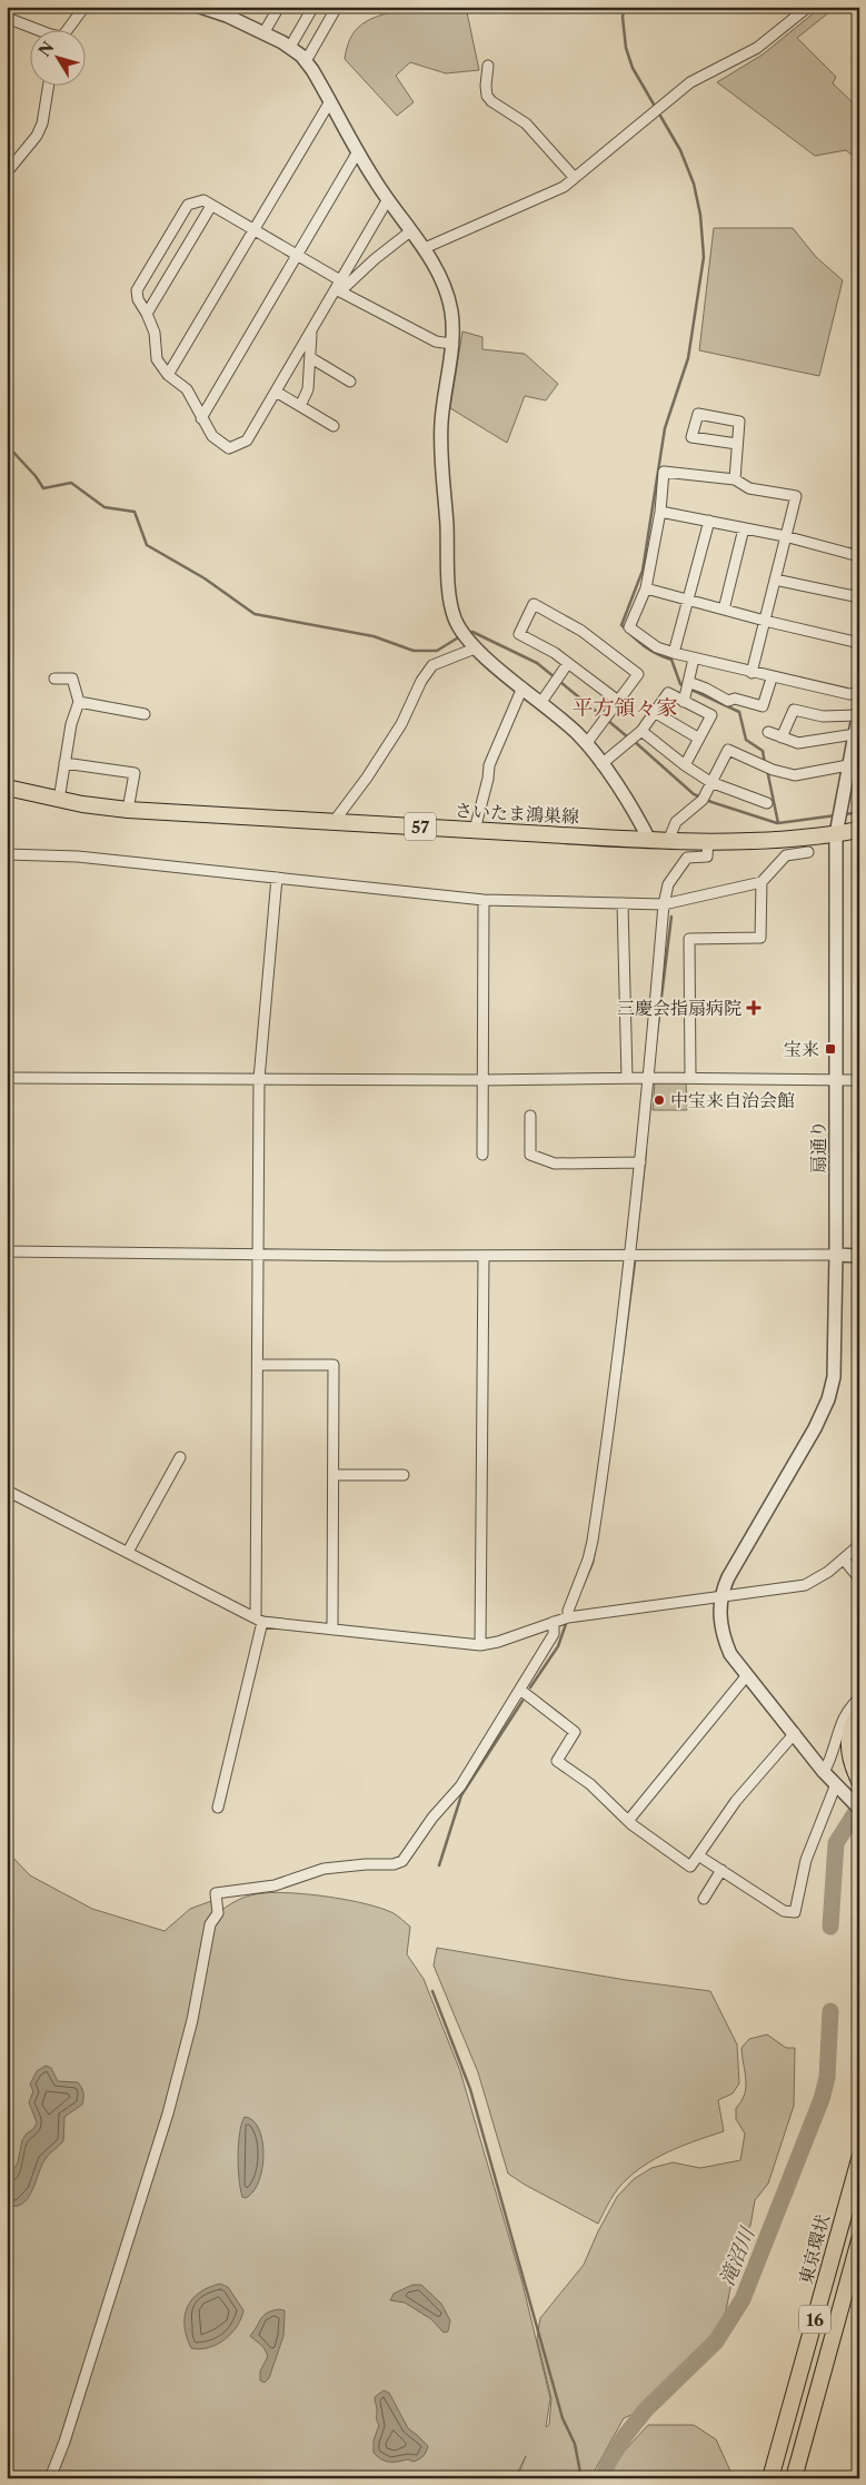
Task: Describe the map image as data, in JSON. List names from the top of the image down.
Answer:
{
  "streets": {
    "main road": [
      "さいたま鴻巣線",
      "57",
      "東京環状",
      "16"
    ],
    "street": ["扇通り"]
  },
  "crossings": [
    ["さいたま鴻巣線", "扇通り"]
  ],
  "districts": ["平方領々家"],
  "water": ["滝沼川"],
  "places": {
    "health": ["三慶会指扇病院"],
    "transit": ["宝来"],
    "other": ["中宝来自治会館"]
  },
  "north": "top left"
}
